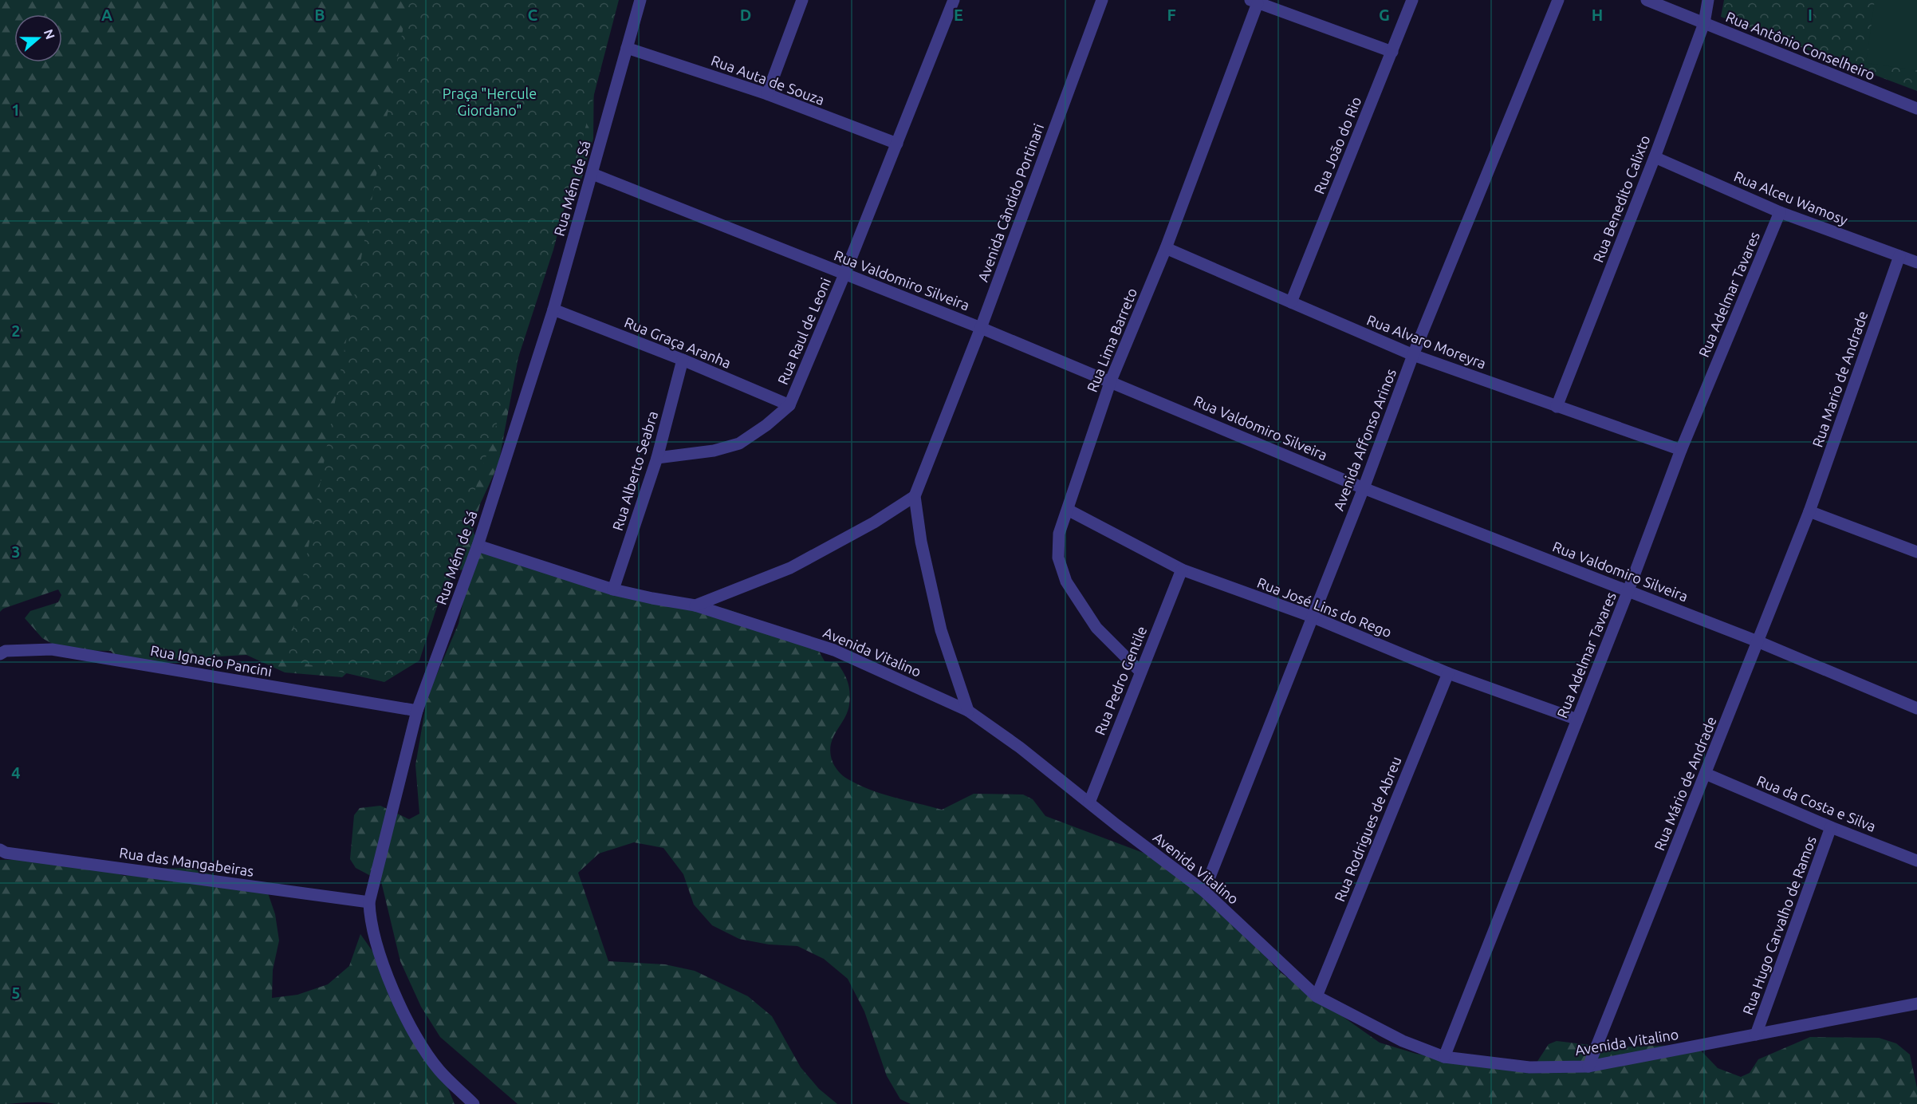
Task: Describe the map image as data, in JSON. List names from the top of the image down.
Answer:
{
  "streets": {
    "street": [
      "Rua Antônio Conselheiro",
      "Rua Auta de Souza",
      "Rua João do Rio",
      "Rua Mém de Sá",
      "Rua Alceu Wamosy",
      "Rua Benedito Calixto",
      "Avenida Cândido Portinari",
      "Rua Valdomiro Silveira",
      "Rua Adelmar Tavares",
      "Rua Raul de Leoni",
      "Rua Lima Barreto",
      "Rua Alvaro Moreyra",
      "Rua Graça Aranha",
      "Rua Mario de Andrade",
      "Avenida Affonso Arinos",
      "Rua Alberto Seabra",
      "Rua José Lins do Rego",
      "Avenida Vitalino",
      "Rua Ignacio Pancini",
      "Rua Pedro Gentile",
      "Rua Mário de Andrade",
      "Rua da Costa e Silva",
      "Rua Rodrigues de Abreu",
      "Rua das Mangabeiras",
      "Rua Hugo Carvalho de Ramos"
    ]
  },
  "crossings": [
    ["Rua Antônio Conselheiro", "Rua Benedito Calixto"],
    ["Rua Auta de Souza", "Rua Mém de Sá"],
    ["Rua Auta de Souza", "Rua Raul de Leoni"],
    ["Rua João do Rio", "Rua Alvaro Moreyra"],
    ["Rua Mém de Sá", "Rua Valdomiro Silveira"],
    ["Rua Mém de Sá", "Rua Graça Aranha"],
    ["Rua Mém de Sá", "Avenida Vitalino"],
    ["Rua Mém de Sá", "Rua Ignacio Pancini"],
    ["Rua Mém de Sá", "Rua das Mangabeiras"],
    ["Rua Alceu Wamosy", "Rua Benedito Calixto"],
    ["Rua Alceu Wamosy", "Rua Adelmar Tavares"],
    ["Rua Alceu Wamosy", "Rua Mario de Andrade"],
    ["Rua Benedito Calixto", "Rua Alvaro Moreyra"],
    ["Avenida Cândido Portinari", "Rua Valdomiro Silveira"],
    ["Avenida Cândido Portinari", "Avenida Vitalino"],
    ["Rua Valdomiro Silveira", "Rua Adelmar Tavares"],
    ["Rua Valdomiro Silveira", "Rua Raul de Leoni"],
    ["Rua Valdomiro Silveira", "Rua Lima Barreto"],
    ["Rua Valdomiro Silveira", "Avenida Affonso Arinos"],
    ["Rua Valdomiro Silveira", "Rua Mário de Andrade"],
    ["Rua Adelmar Tavares", "Rua Alvaro Moreyra"],
    ["Rua Adelmar Tavares", "Rua José Lins do Rego"],
    ["Rua Adelmar Tavares", "Avenida Vitalino"],
    ["Rua Raul de Leoni", "Rua Graça Aranha"],
    ["Rua Raul de Leoni", "Rua Alberto Seabra"],
    ["Rua Lima Barreto", "Rua Alvaro Moreyra"],
    ["Rua Lima Barreto", "Rua José Lins do Rego"],
    ["Rua Lima Barreto", "Rua Pedro Gentile"],
    ["Rua Alvaro Moreyra", "Avenida Affonso Arinos"],
    ["Rua Graça Aranha", "Rua Alberto Seabra"],
    ["Rua Mario de Andrade", "Rua Mário de Andrade"],
    ["Avenida Affonso Arinos", "Rua José Lins do Rego"],
    ["Avenida Affonso Arinos", "Avenida Vitalino"],
    ["Rua Alberto Seabra", "Avenida Vitalino"],
    ["Rua José Lins do Rego", "Rua Pedro Gentile"],
    ["Rua José Lins do Rego", "Rua Rodrigues de Abreu"],
    ["Avenida Vitalino", "Rua Pedro Gentile"],
    ["Avenida Vitalino", "Rua Mário de Andrade"],
    ["Avenida Vitalino", "Rua Rodrigues de Abreu"],
    ["Avenida Vitalino", "Rua Hugo Carvalho de Ramos"],
    ["Rua Mário de Andrade", "Rua da Costa e Silva"],
    ["Rua da Costa e Silva", "Rua Hugo Carvalho de Ramos"]
  ],
  "parks": ["Praça \"Hercule Giordano\""],
  "north": "right",
  "grid": {
    "columns": [
      "A",
      "B",
      "C",
      "D",
      "E",
      "F",
      "G",
      "H",
      "I"
    ],
    "rows": [
      "1",
      "2",
      "3",
      "4",
      "5"
    ]
  }
}
